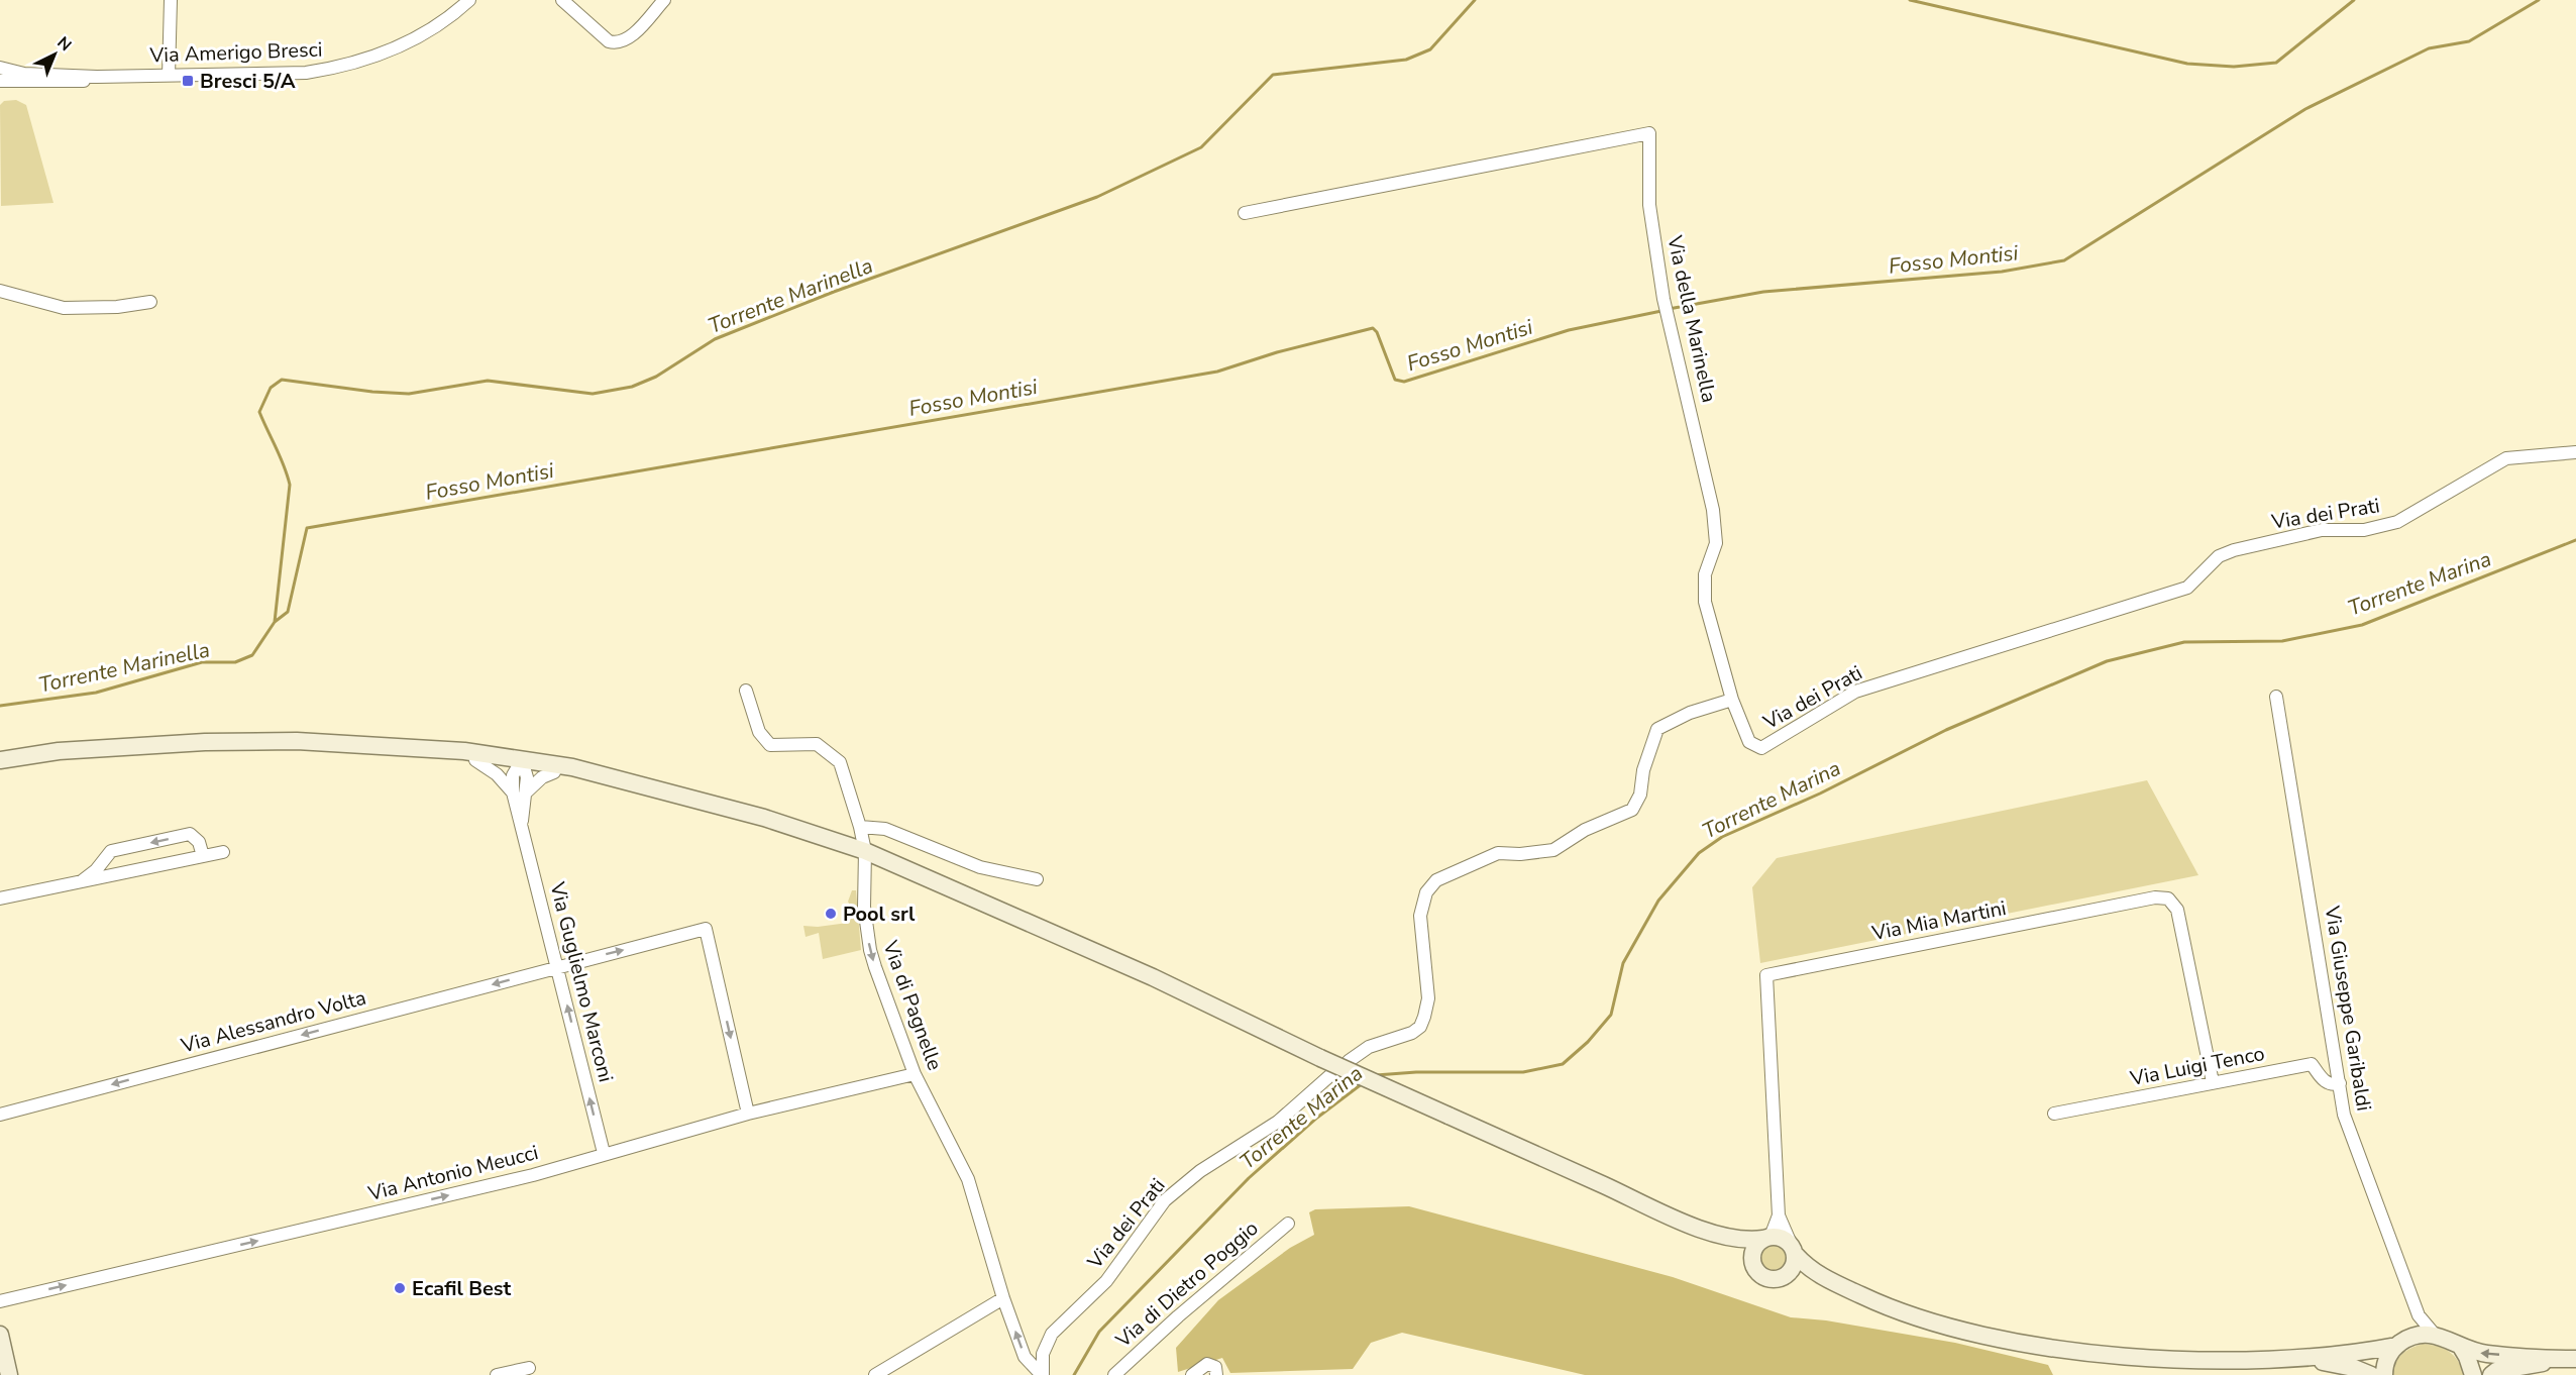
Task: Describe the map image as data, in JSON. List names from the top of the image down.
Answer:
{
  "streets": {
    "street": [
      "Via Amerigo Bresci",
      "Via della Marinella",
      "Via dei Prati",
      "Via Mia Martini",
      "Via Guglielmo Marconi",
      "Via di Pagnelle",
      "Via Giuseppe Garibaldi",
      "Via Alessandro Volta",
      "Via Luigi Tenco",
      "Via Antonio Meucci",
      "Via di Dietro Poggio"
    ]
  },
  "crossings": [
    ["Via della Marinella", "Via dei Prati"],
    ["Via dei Prati", "Via di Pagnelle"],
    ["Via Mia Martini", "Via Luigi Tenco"],
    ["Via Guglielmo Marconi", "Via Alessandro Volta"],
    ["Via Guglielmo Marconi", "Via Antonio Meucci"],
    ["Via di Pagnelle", "Via Antonio Meucci"],
    ["Via Giuseppe Garibaldi", "Via Luigi Tenco"],
    ["Via Alessandro Volta", "Via Antonio Meucci"]
  ],
  "one_way": ["Via Guglielmo Marconi", "Via Antonio Meucci"],
  "water": ["Fosso Montisi", "Torrente Marinella", "Torrente Marina"],
  "places": {
    "transit": ["Bresci 5/A"],
    "other": ["Pool srl", "Ecafil Best"]
  },
  "north": "top right"
}
